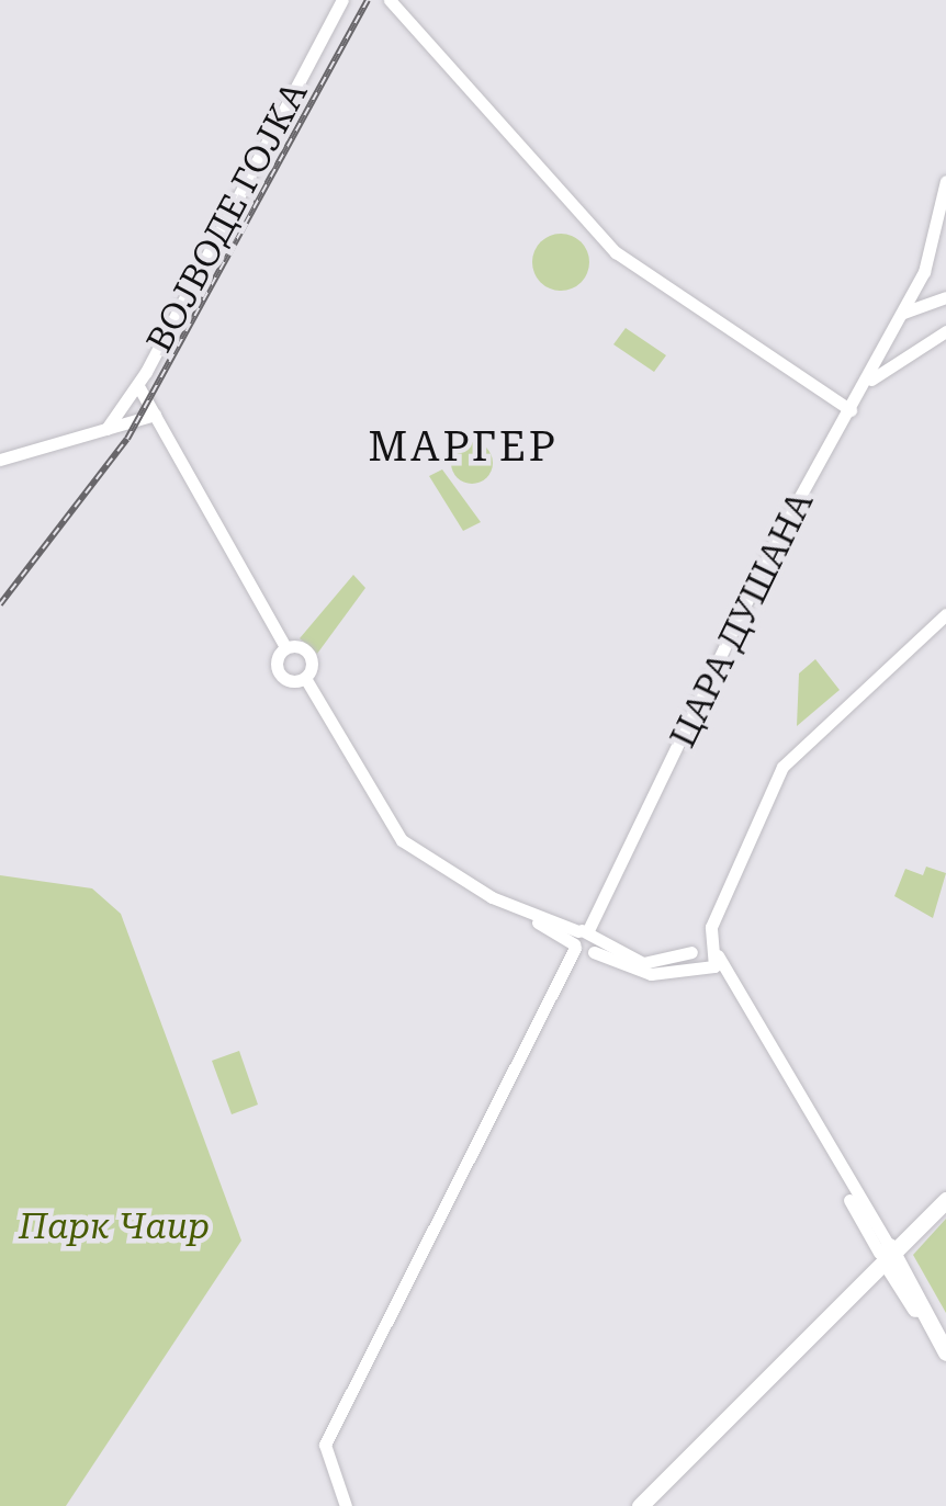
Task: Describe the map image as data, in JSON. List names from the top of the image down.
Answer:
{
  "streets": {
    "street": ["ВОЈВОДЕ ГОЈКА", "ЦАРА ДУШАНА"]
  },
  "districts": ["МАРГЕР"],
  "parks": ["Парк Чаир"]
}
